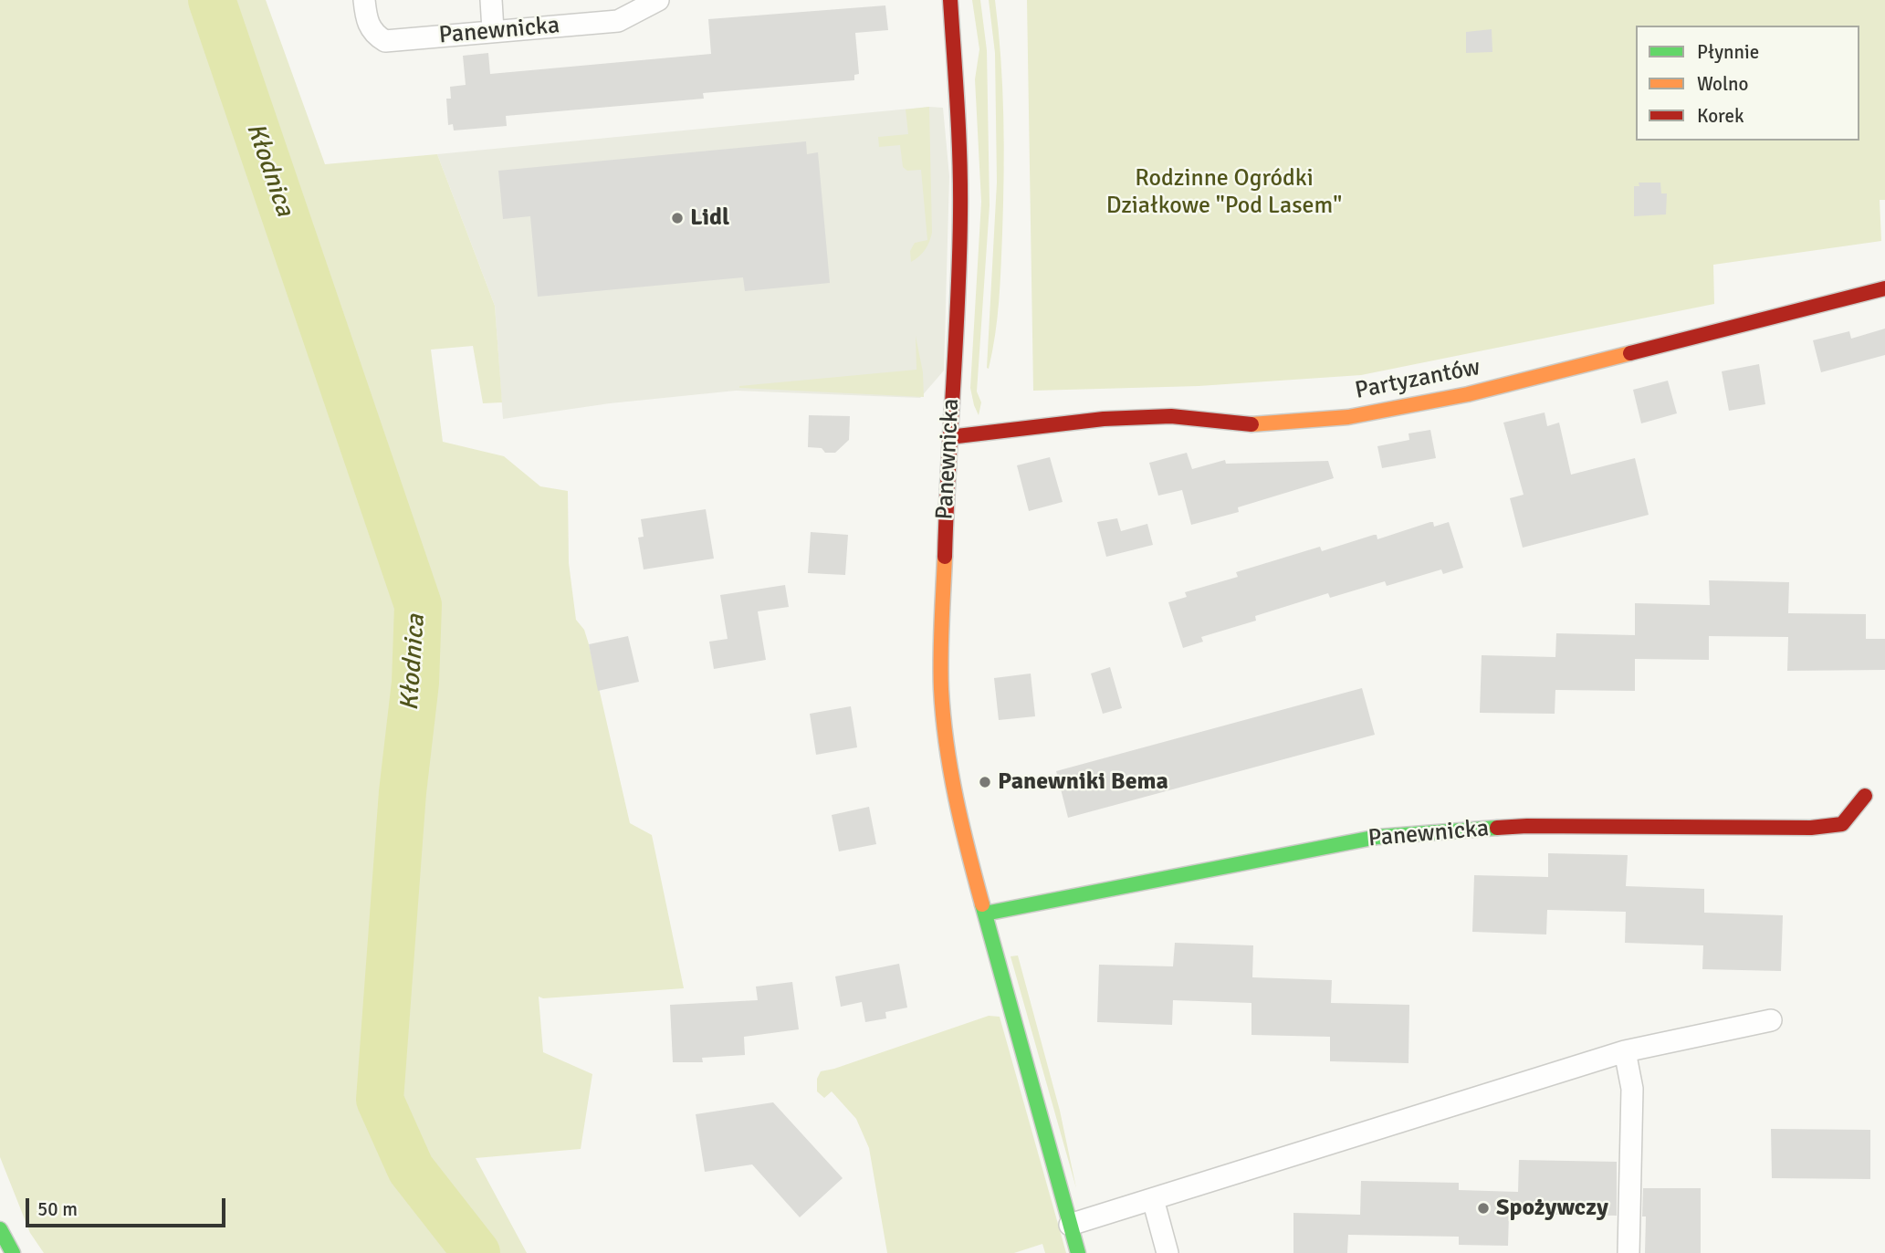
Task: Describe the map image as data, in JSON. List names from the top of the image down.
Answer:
{
  "streets": {
    "street": ["Panewnicka", "Partyzantów"]
  },
  "crossings": [
    ["Panewnicka", "Partyzantów"]
  ],
  "water": ["Kłodnica"],
  "parks": ["Rodzinne Ogródki Działkowe \"Pod Lasem\""],
  "places": ["Lidl", "Panewniki Bema", "Spożywczy"],
  "legend": ["Płynnie", "Wolno", "Korek"],
  "scale_bar": "50 m"
}
